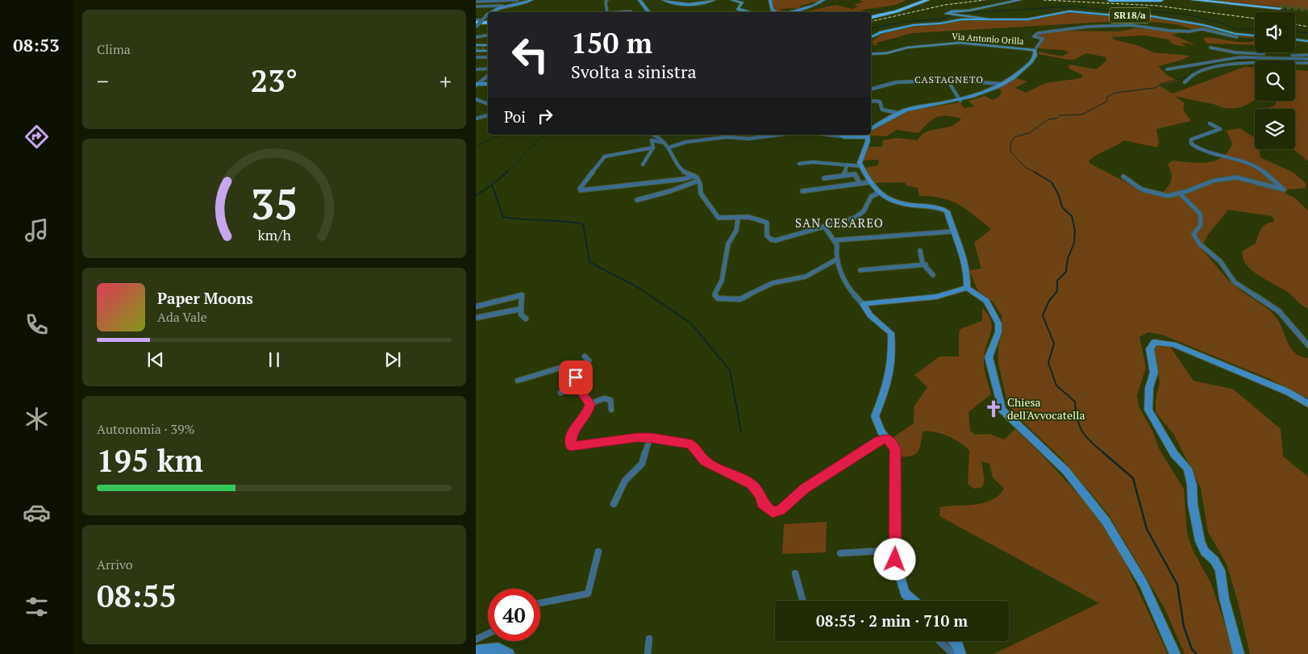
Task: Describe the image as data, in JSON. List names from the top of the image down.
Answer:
{
  "streets": {
    "main road": ["SR18/a"],
    "street": ["Via Antonio Orilla"]
  },
  "districts": ["CASTAGNETO", "SAN CESAREO"],
  "places": {
    "church": ["Chiesa dell'Avvocatella"]
  },
  "page": {
    "tabs": "08:53",
    "tile": [
      "Clima",
      ["Autonomia · 39%", "195 km"],
      ["Arrivo", "08:55"]
    ],
    "turn": ["150 m", "Svolta a sinistra"],
    "heat": ["−", "23°", "+"],
    "then": "Poi",
    "song": ["Paper Moons", "Ada Vale"],
    "limit": "40",
    "trip": "08:55 · 2 min · 710 m",
    "gauge": ["35", "km/h"]
  }
}
